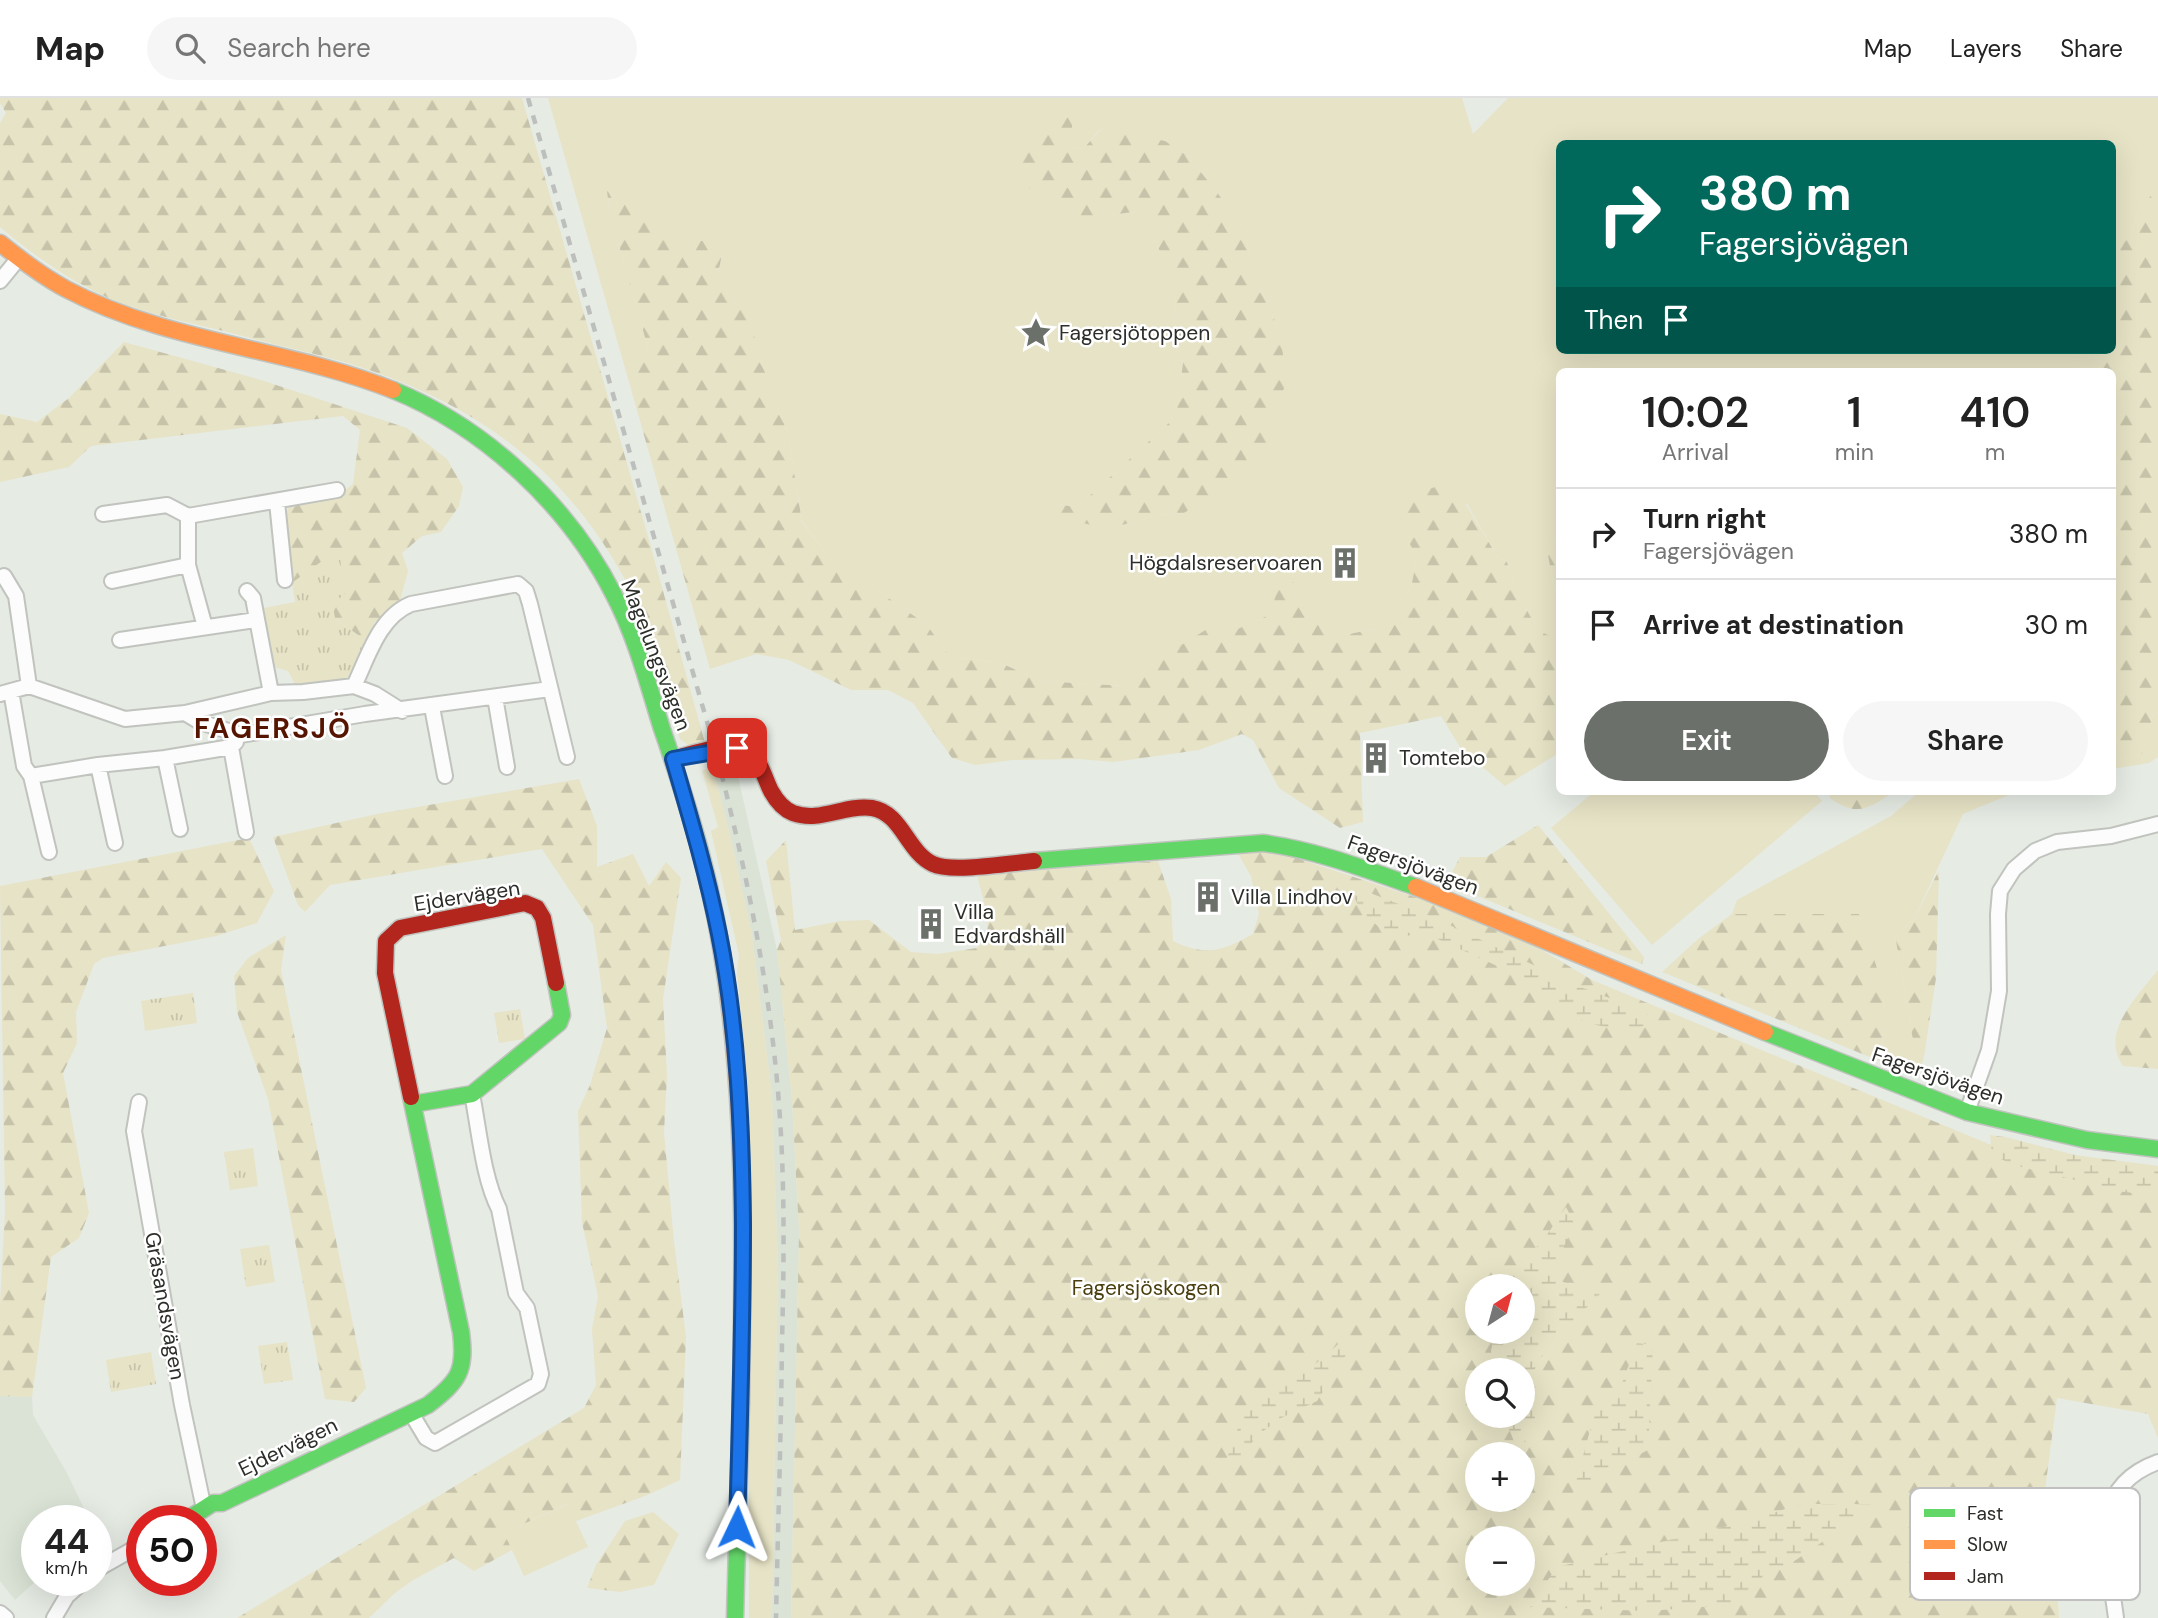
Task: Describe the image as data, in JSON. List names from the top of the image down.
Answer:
{
  "streets": {
    "street": [
      "Magelungsvägen",
      "Fagersjövägen",
      "Ejdervägen",
      "Gräsandsvägen"
    ]
  },
  "crossings": [
    ["Magelungsvägen", "Fagersjövägen"]
  ],
  "districts": ["FAGERSJÖ"],
  "parks": ["Fagersjöskogen"],
  "places": {
    "place": ["Fagersjötoppen"],
    "building": [
      "Högdalsreservoaren",
      "Tomtebo",
      "Villa Lindhov",
      "Villa Edvardshäll"
    ]
  },
  "legend": ["Fast", "Slow", "Jam"],
  "north": "top right",
  "page": {
    "header": "Map",
    "search": "Search here",
    "nav": ["Map", "Layers", "Share"],
    "turn": ["380 m", "Fagersjövägen"],
    "then": "Then",
    "eta": [
      "10:02",
      "Arrival",
      "1",
      "min",
      "410",
      "m"
    ],
    "list": [
      {
        "name": "Turn right",
        "note": "Fagersjövägen",
        "value": "380 m"
      },
      {
        "name": "Arrive at destination",
        "value": "30 m"
      }
    ],
    "buttons": ["Exit", "Share"],
    "map_buttons": ["+", "−"],
    "speed": "44 km/h",
    "limit": "50"
  }
}
